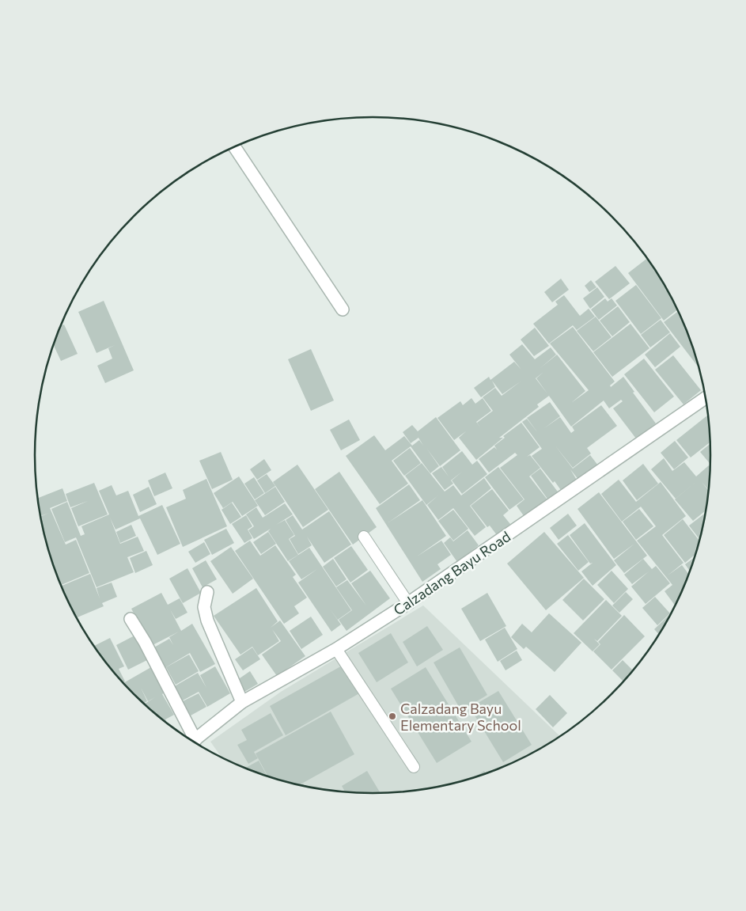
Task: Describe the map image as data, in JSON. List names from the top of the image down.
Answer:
{
  "streets": {
    "street": ["Calzadang Bayu Road"]
  },
  "places": ["Calzadang Bayu Elementary School"]
}
